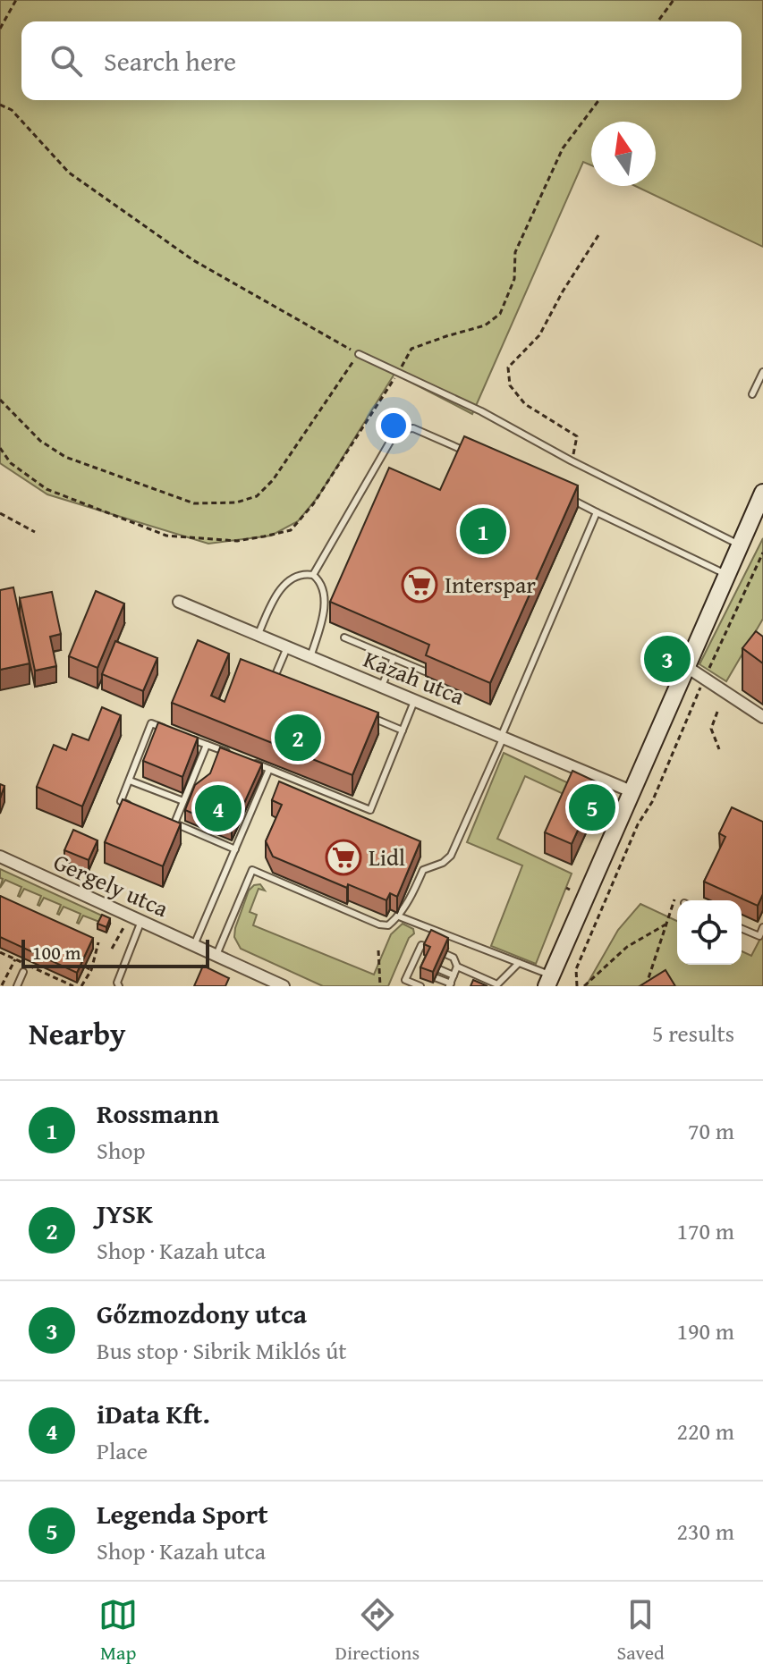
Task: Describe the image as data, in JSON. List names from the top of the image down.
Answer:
{
  "streets": {
    "street": ["Kazah utca", "Gergely utca"]
  },
  "places": {
    "supermarket": ["Interspar", "Lidl"]
  },
  "scale_bar": "100 m",
  "north": "top",
  "page": {
    "search": "Search here",
    "pins": [
      "1",
      "3",
      "2",
      "5",
      "4"
    ],
    "scale": "100 m",
    "heading": ["Nearby", "5 results"],
    "list": [
      {
        "mark": "1",
        "name": "Rossmann",
        "note": "Shop",
        "value": "70 m"
      },
      {
        "mark": "2",
        "name": "JYSK",
        "note": "Shop · Kazah utca",
        "value": "170 m"
      },
      {
        "mark": "3",
        "name": "Gőzmozdony utca",
        "note": "Bus stop · Sibrik Miklós út",
        "value": "190 m"
      },
      {
        "mark": "4",
        "name": "iData Kft.",
        "note": "Place",
        "value": "220 m"
      },
      {
        "mark": "5",
        "name": "Legenda Sport",
        "note": "Shop · Kazah utca",
        "value": "230 m"
      }
    ],
    "nav": ["Map", "Directions", "Saved"]
  }
}
